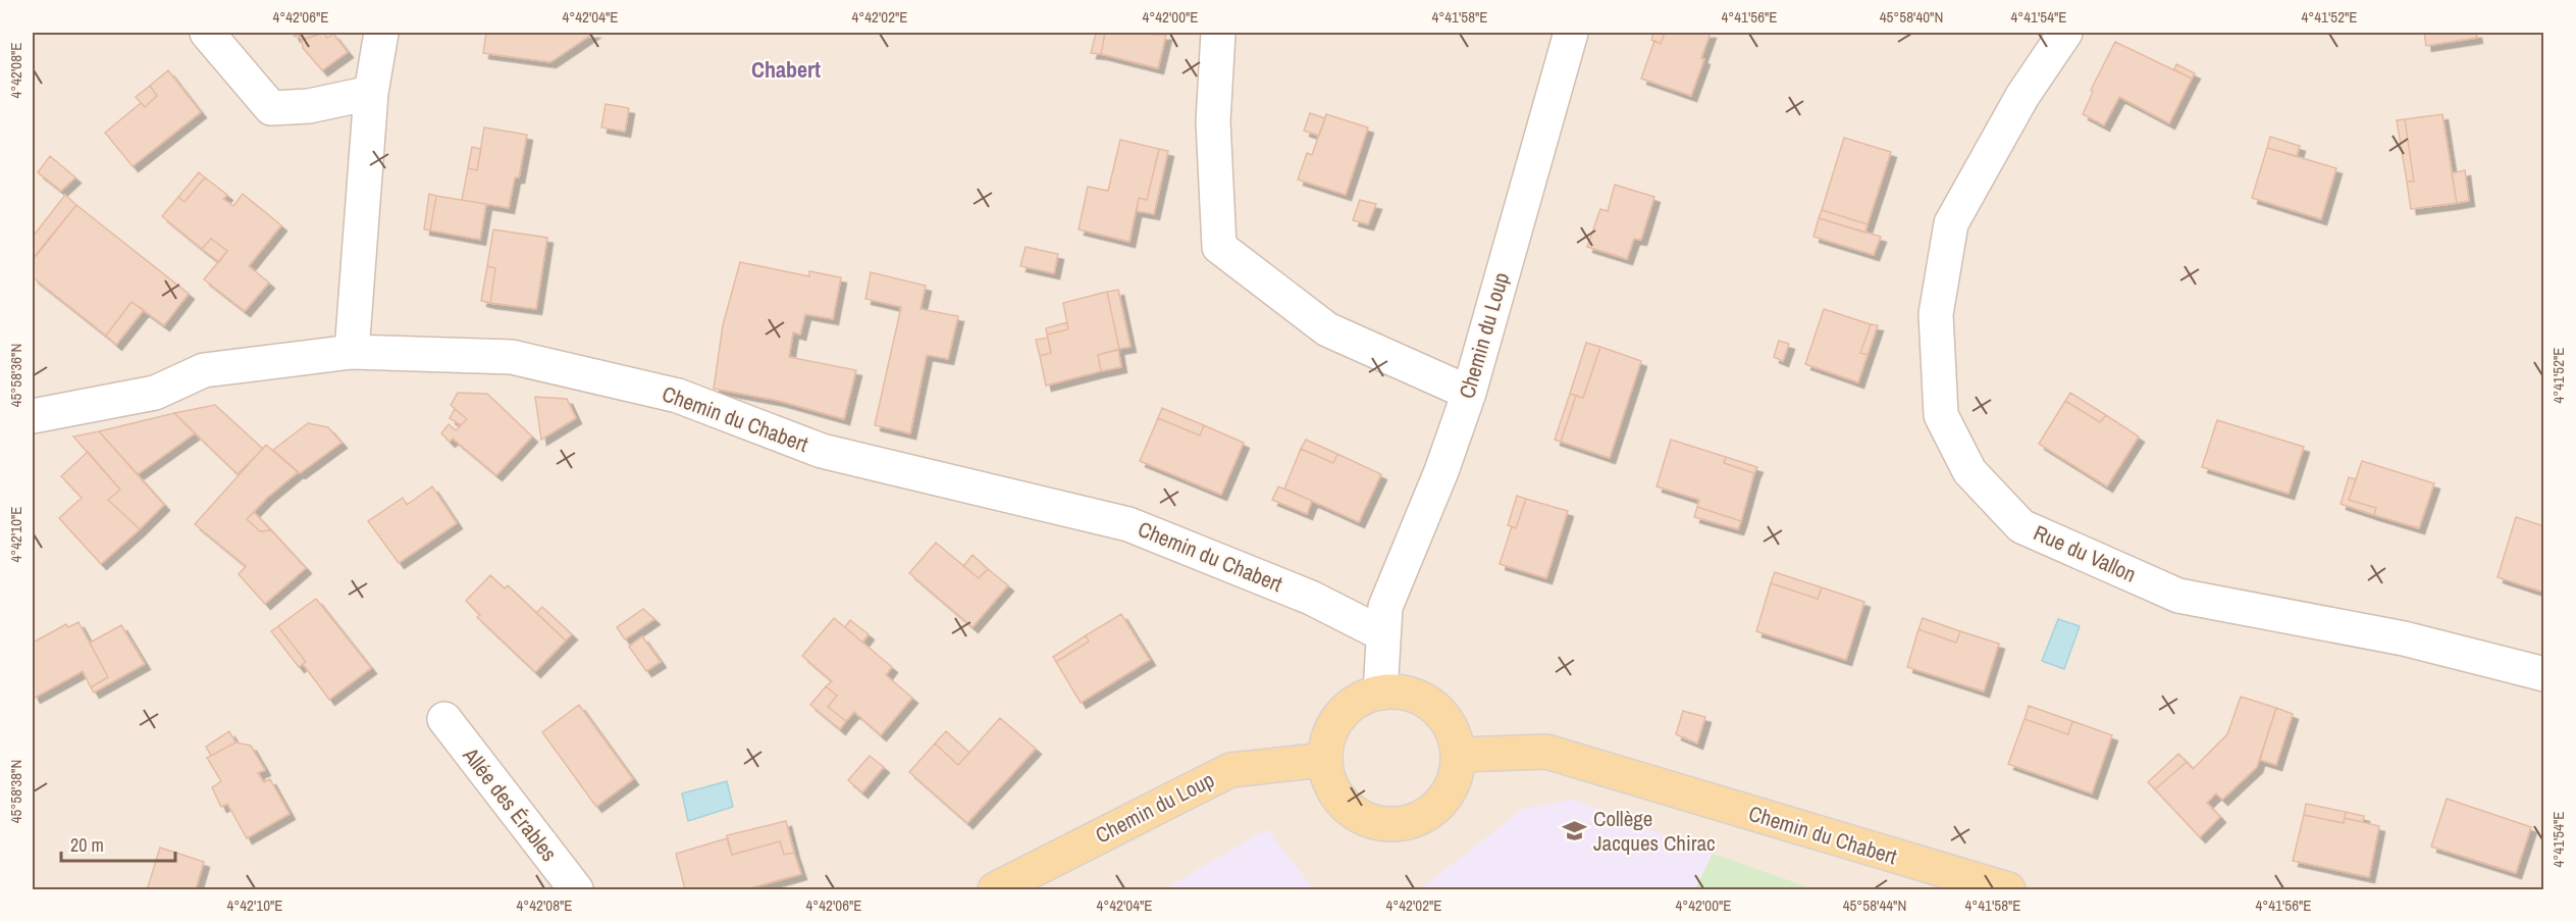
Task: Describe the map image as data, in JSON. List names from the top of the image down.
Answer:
{
  "streets": {
    "main road": ["Chemin du Loup", "Chemin du Chabert"],
    "street": ["Rue du Vallon", "Allée des Érables"]
  },
  "crossings": [
    ["Chemin du Loup", "Chemin du Chabert"]
  ],
  "districts": ["Chabert"],
  "places": {
    "school or university": ["Collège Jacques Chirac"]
  },
  "scale_bar": "20 m",
  "coordinates": [
    "4°42'06\"E",
    "4°42'04\"E",
    "4°42'02\"E",
    "4°42'00\"E",
    "4°41'58\"E",
    "4°41'56\"E",
    "45°58'40\"N",
    "4°41'54\"E",
    "4°41'52\"E",
    "4°42'08\"E",
    "45°58'36\"N",
    "4°42'10\"E",
    "45°58'38\"N",
    "45°58'44\"N"
  ]
}
